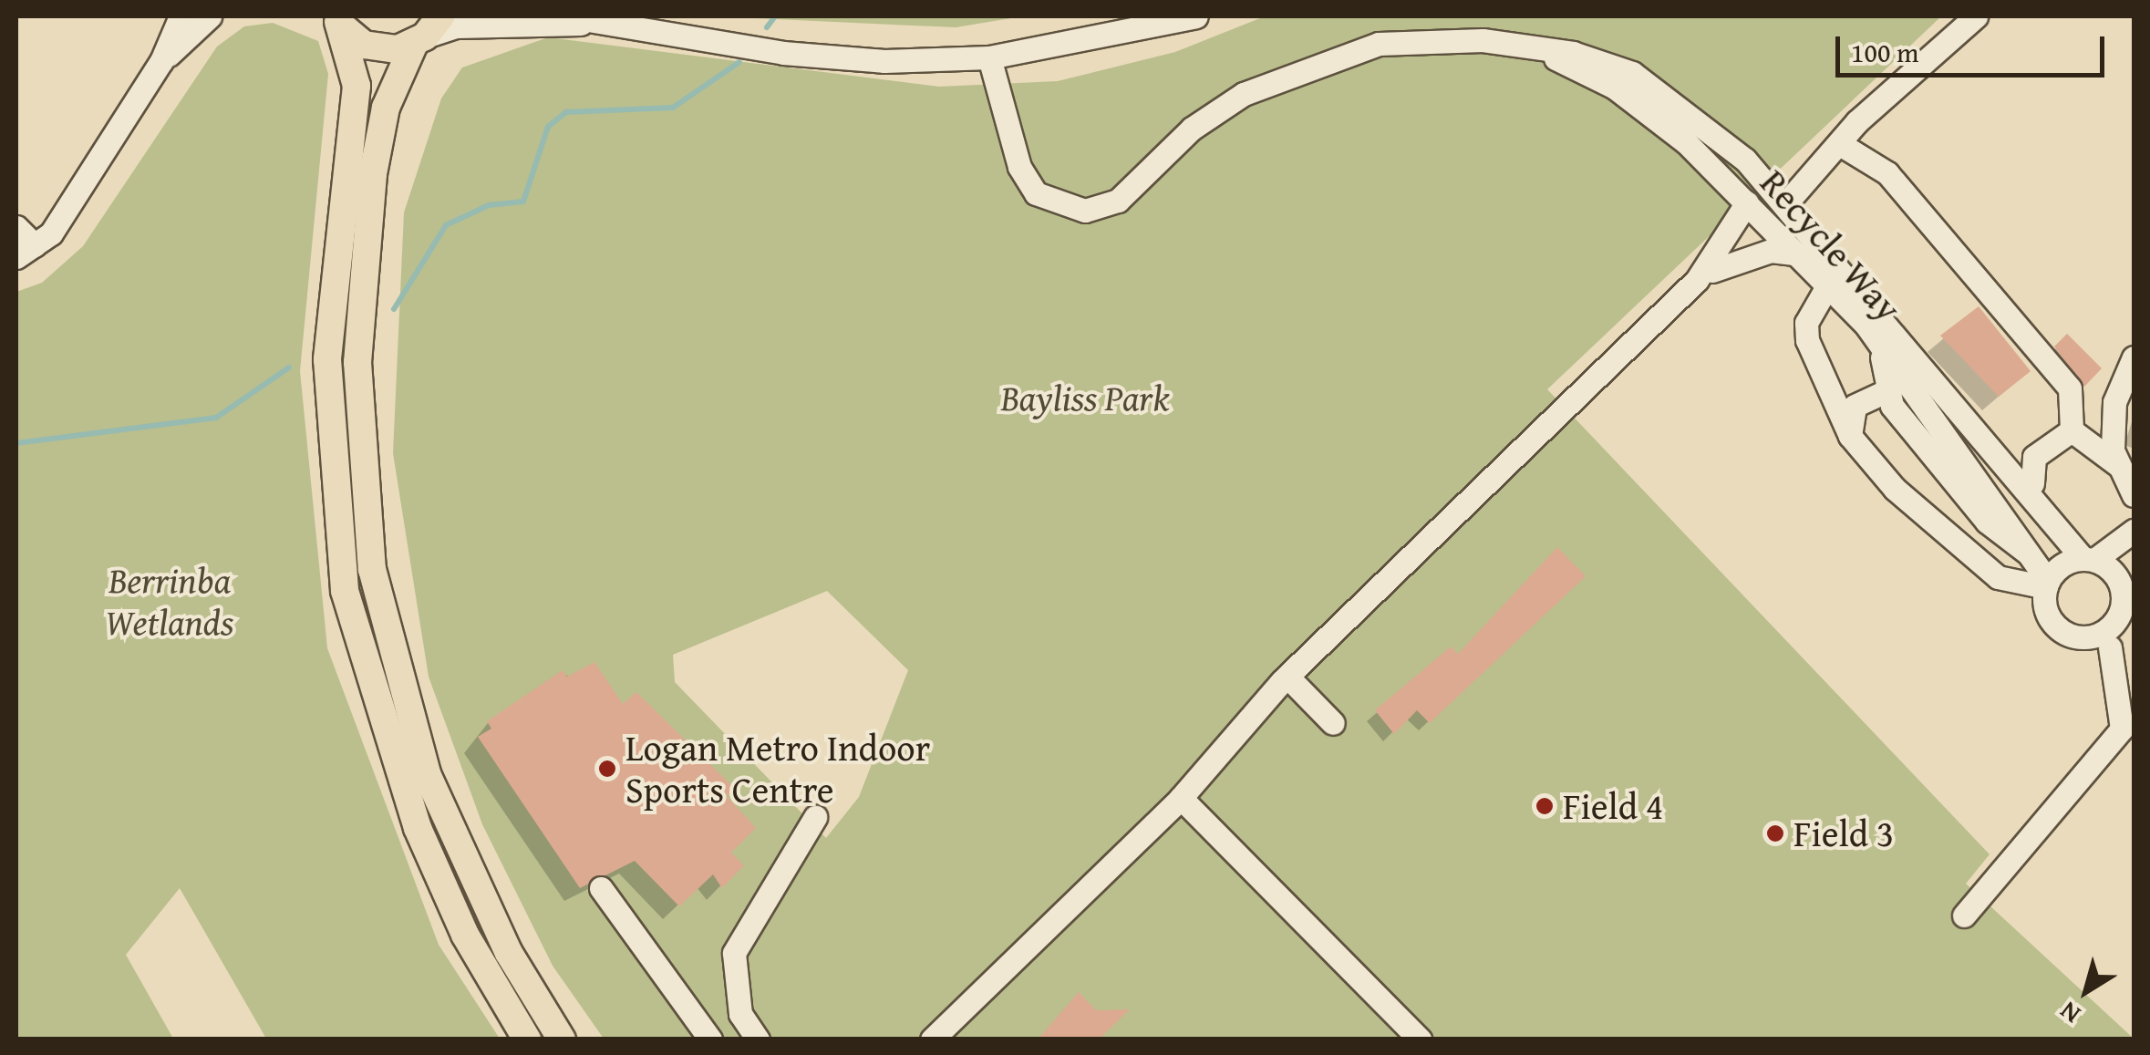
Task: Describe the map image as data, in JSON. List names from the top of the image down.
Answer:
{
  "streets": {
    "street": ["Recycle Way"]
  },
  "parks": ["Bayliss Park", "Berrinba Wetlands"],
  "places": ["Logan Metro Indoor Sports Centre", "Field 4", "Field 3"],
  "scale_bar": "100 m",
  "north": "bottom left"
}
